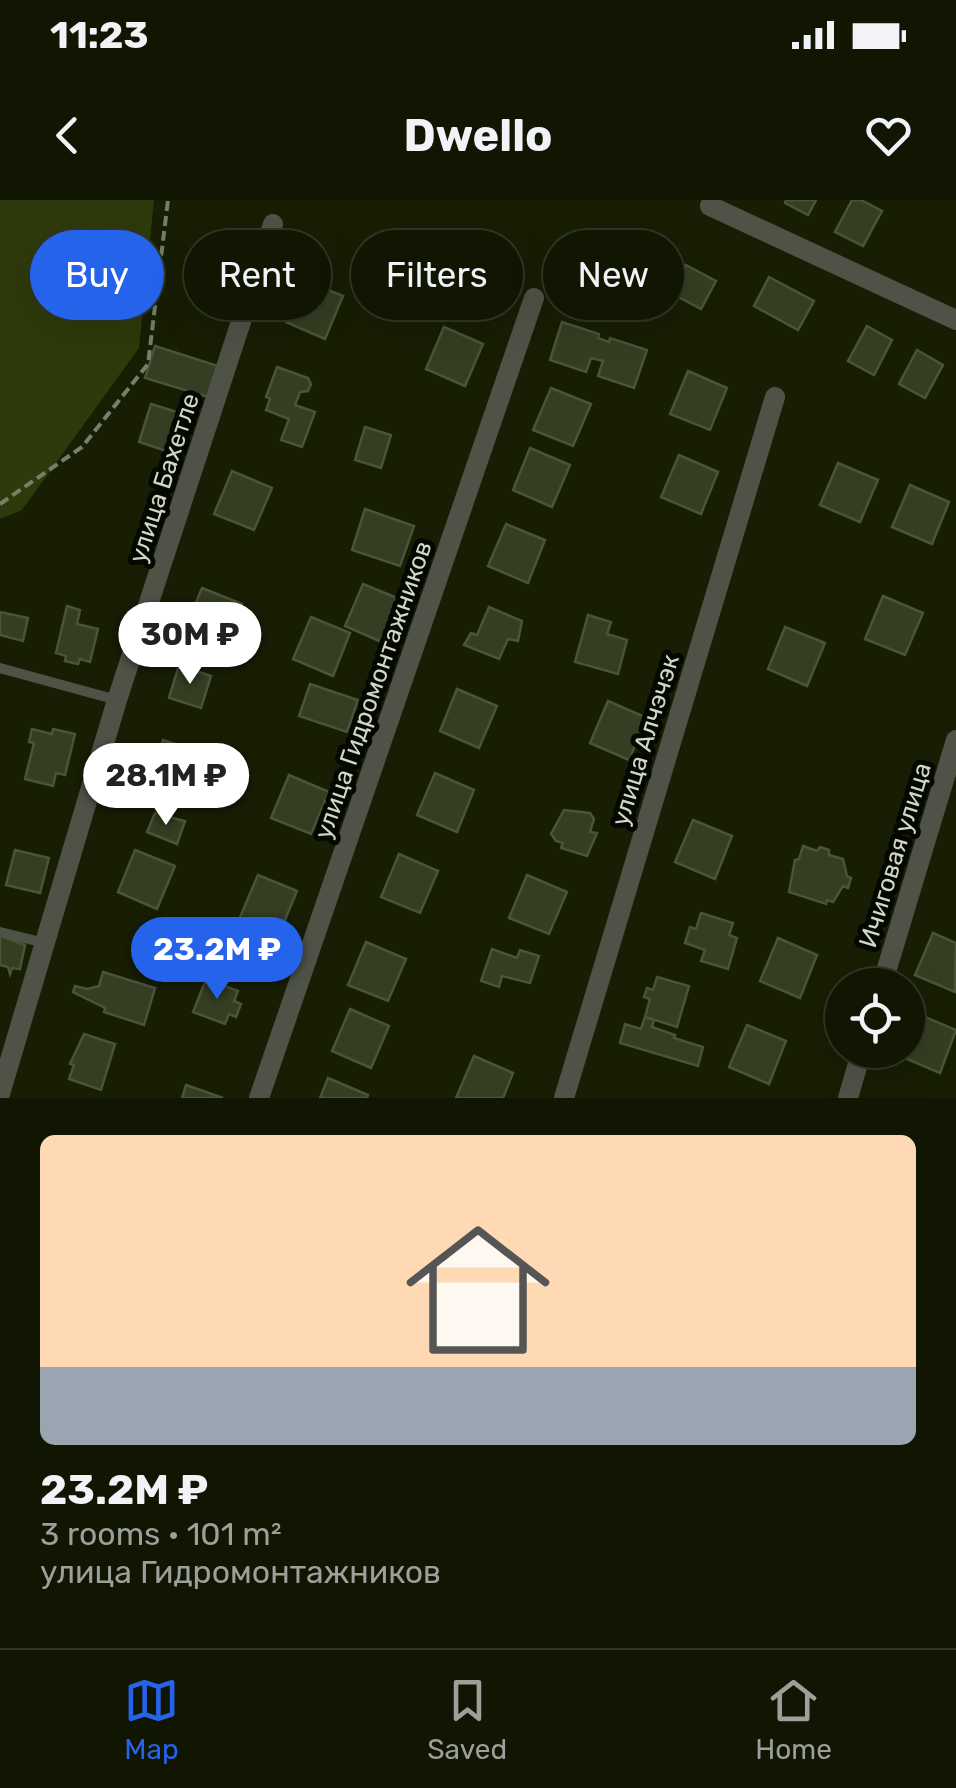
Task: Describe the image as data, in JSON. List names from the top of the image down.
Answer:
{
  "streets": {
    "street": [
      "улица Бахетле",
      "улица Гидромонтажников",
      "улица Алчэчэк",
      "Ичиговая улица"
    ]
  },
  "page": {
    "status": "11:23",
    "header": "Dwello",
    "chip": [
      "Buy",
      "Rent",
      "Filters",
      "New"
    ],
    "price": ["30M ₽", "28.1M ₽", "23.2M ₽"],
    "list": [
      {
        "name": "23.2M ₽",
        "note": "3 rooms · 101 m² · улица Гидромонтажников"
      }
    ],
    "tabs": ["Map", "Saved", "Home"]
  }
}
